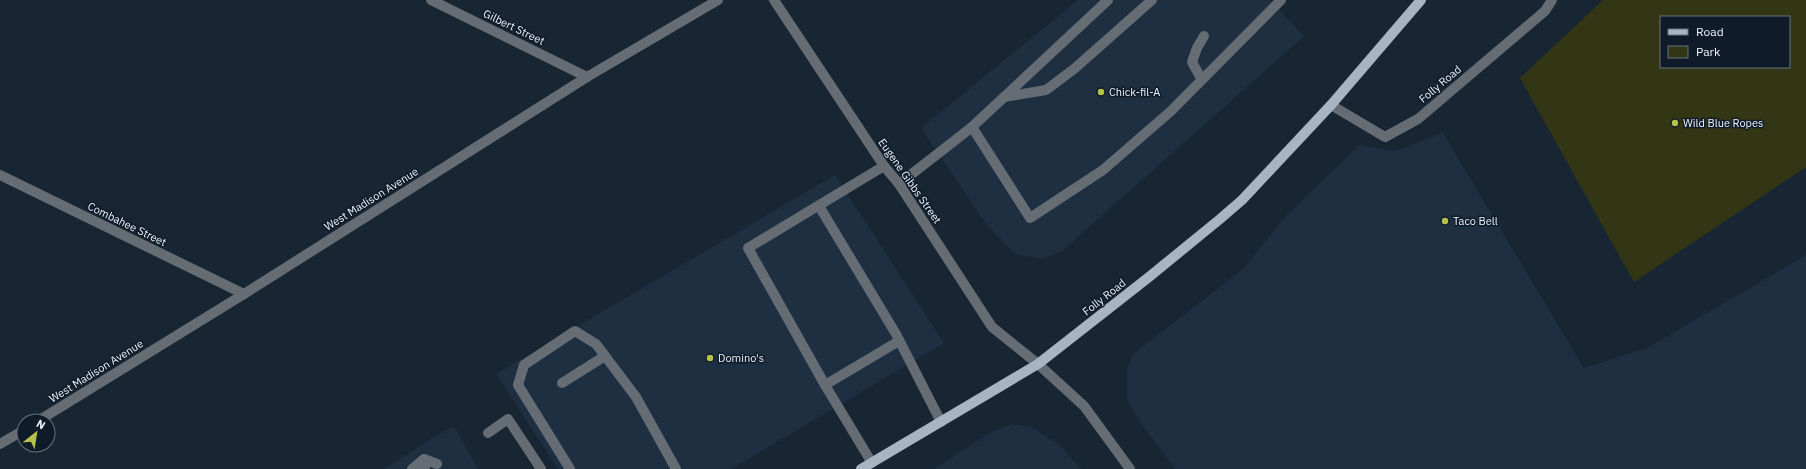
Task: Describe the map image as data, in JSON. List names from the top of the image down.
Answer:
{
  "streets": {
    "main road": ["Folly Road"],
    "street": [
      "Gilbert Street",
      "Eugene Gibbs Street",
      "West Madison Avenue",
      "Combahee Street"
    ]
  },
  "crossings": [
    ["Gilbert Street", "West Madison Avenue"],
    ["Folly Road", "Eugene Gibbs Street"],
    ["West Madison Avenue", "Combahee Street"]
  ],
  "places": [
    "Chick-fil-A",
    "Wild Blue Ropes",
    "Taco Bell",
    "Domino's"
  ],
  "legend": ["Road", "Park"],
  "north": "top right"
}
